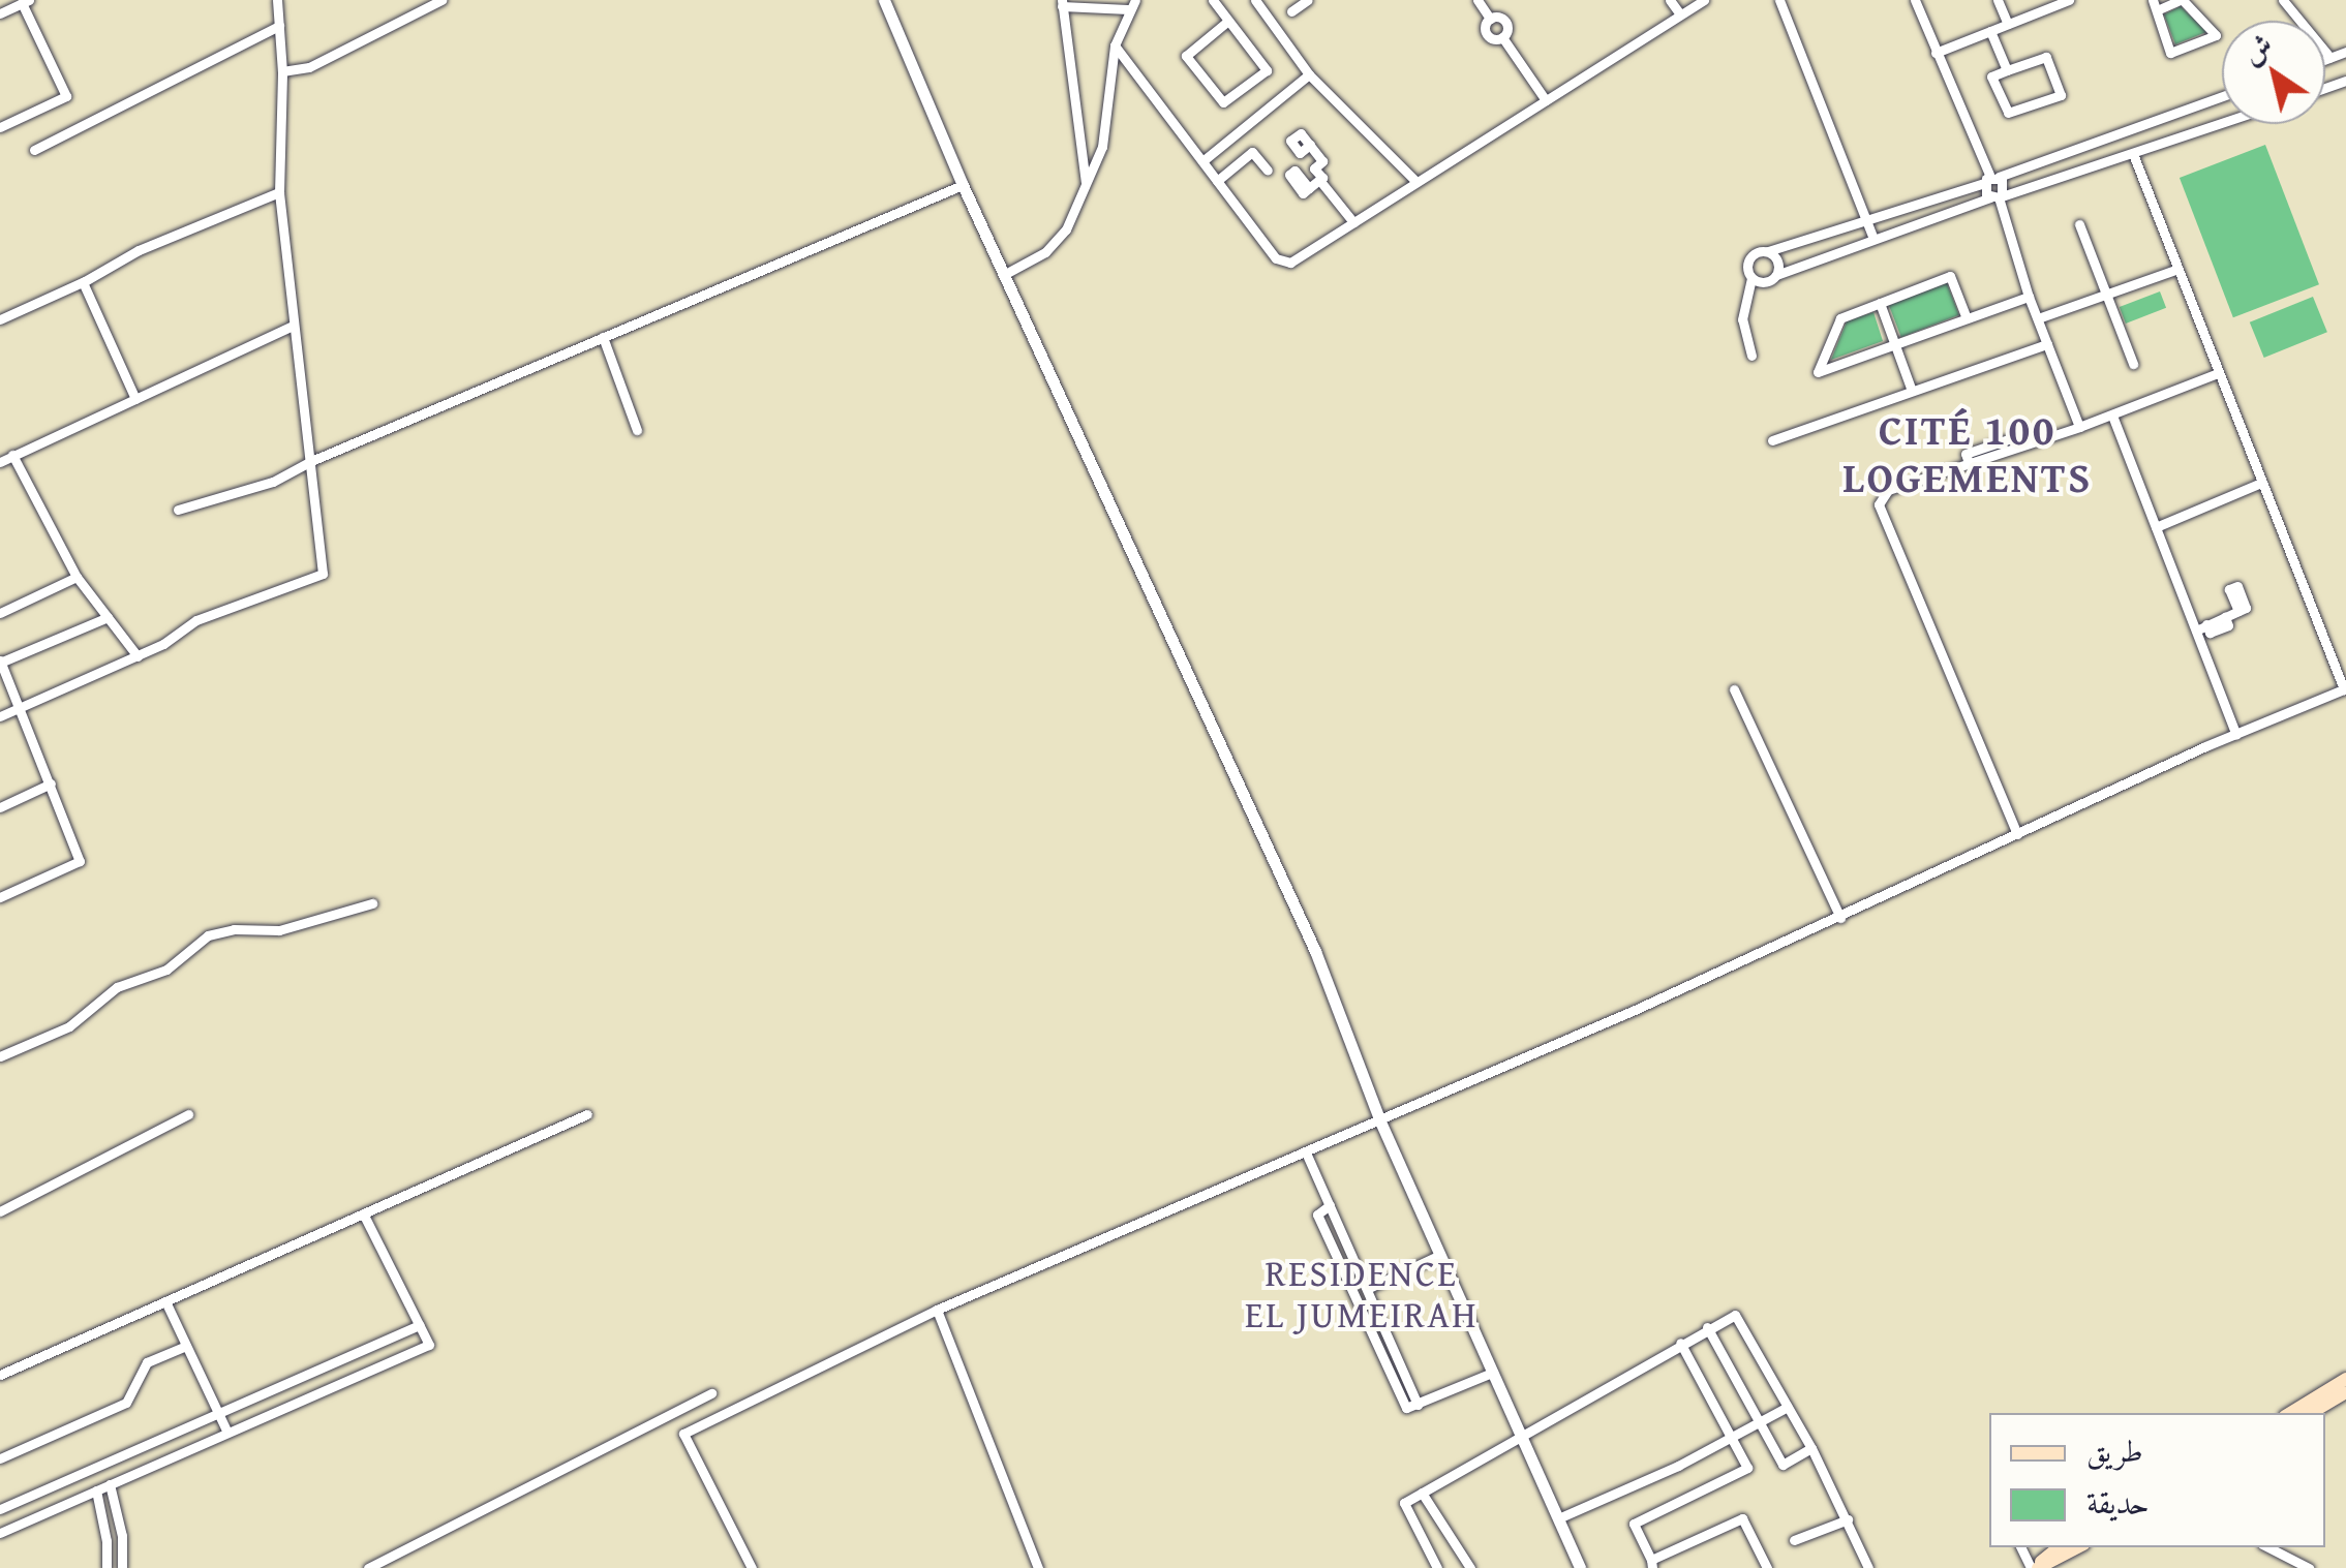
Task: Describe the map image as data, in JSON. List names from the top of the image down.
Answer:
{
  "districts": ["CITÉ 100 LOGEMENTS", "RESIDENCE EL JUMEIRAH"],
  "legend": ["طريق", "حديقة"],
  "north": "top left"
}
